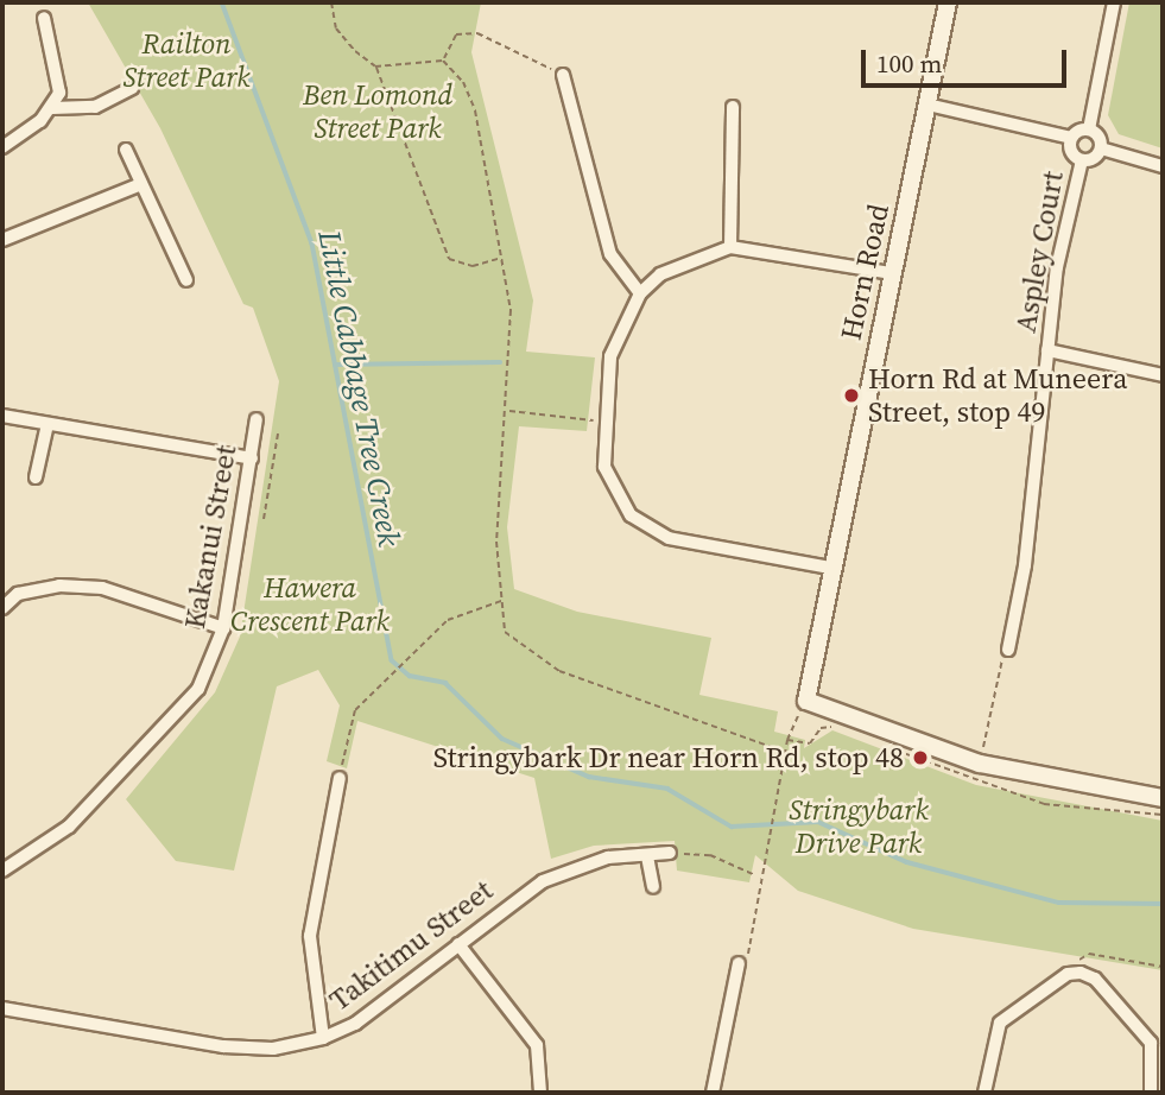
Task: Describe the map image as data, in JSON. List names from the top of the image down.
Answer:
{
  "streets": {
    "street": [
      "Aspley Court",
      "Horn Road",
      "Kakanui Street",
      "Takitimu Street"
    ]
  },
  "water": ["Little Cabbage Tree Creek"],
  "parks": [
    "Railton Street Park",
    "Ben Lomond Street Park",
    "Hawera Crescent Park",
    "Stringybark Drive Park"
  ],
  "places": ["Horn Rd at Muneera Street, stop 49", "Stringybark Dr near Horn Rd, stop 48"],
  "scale_bar": "100 m"
}
